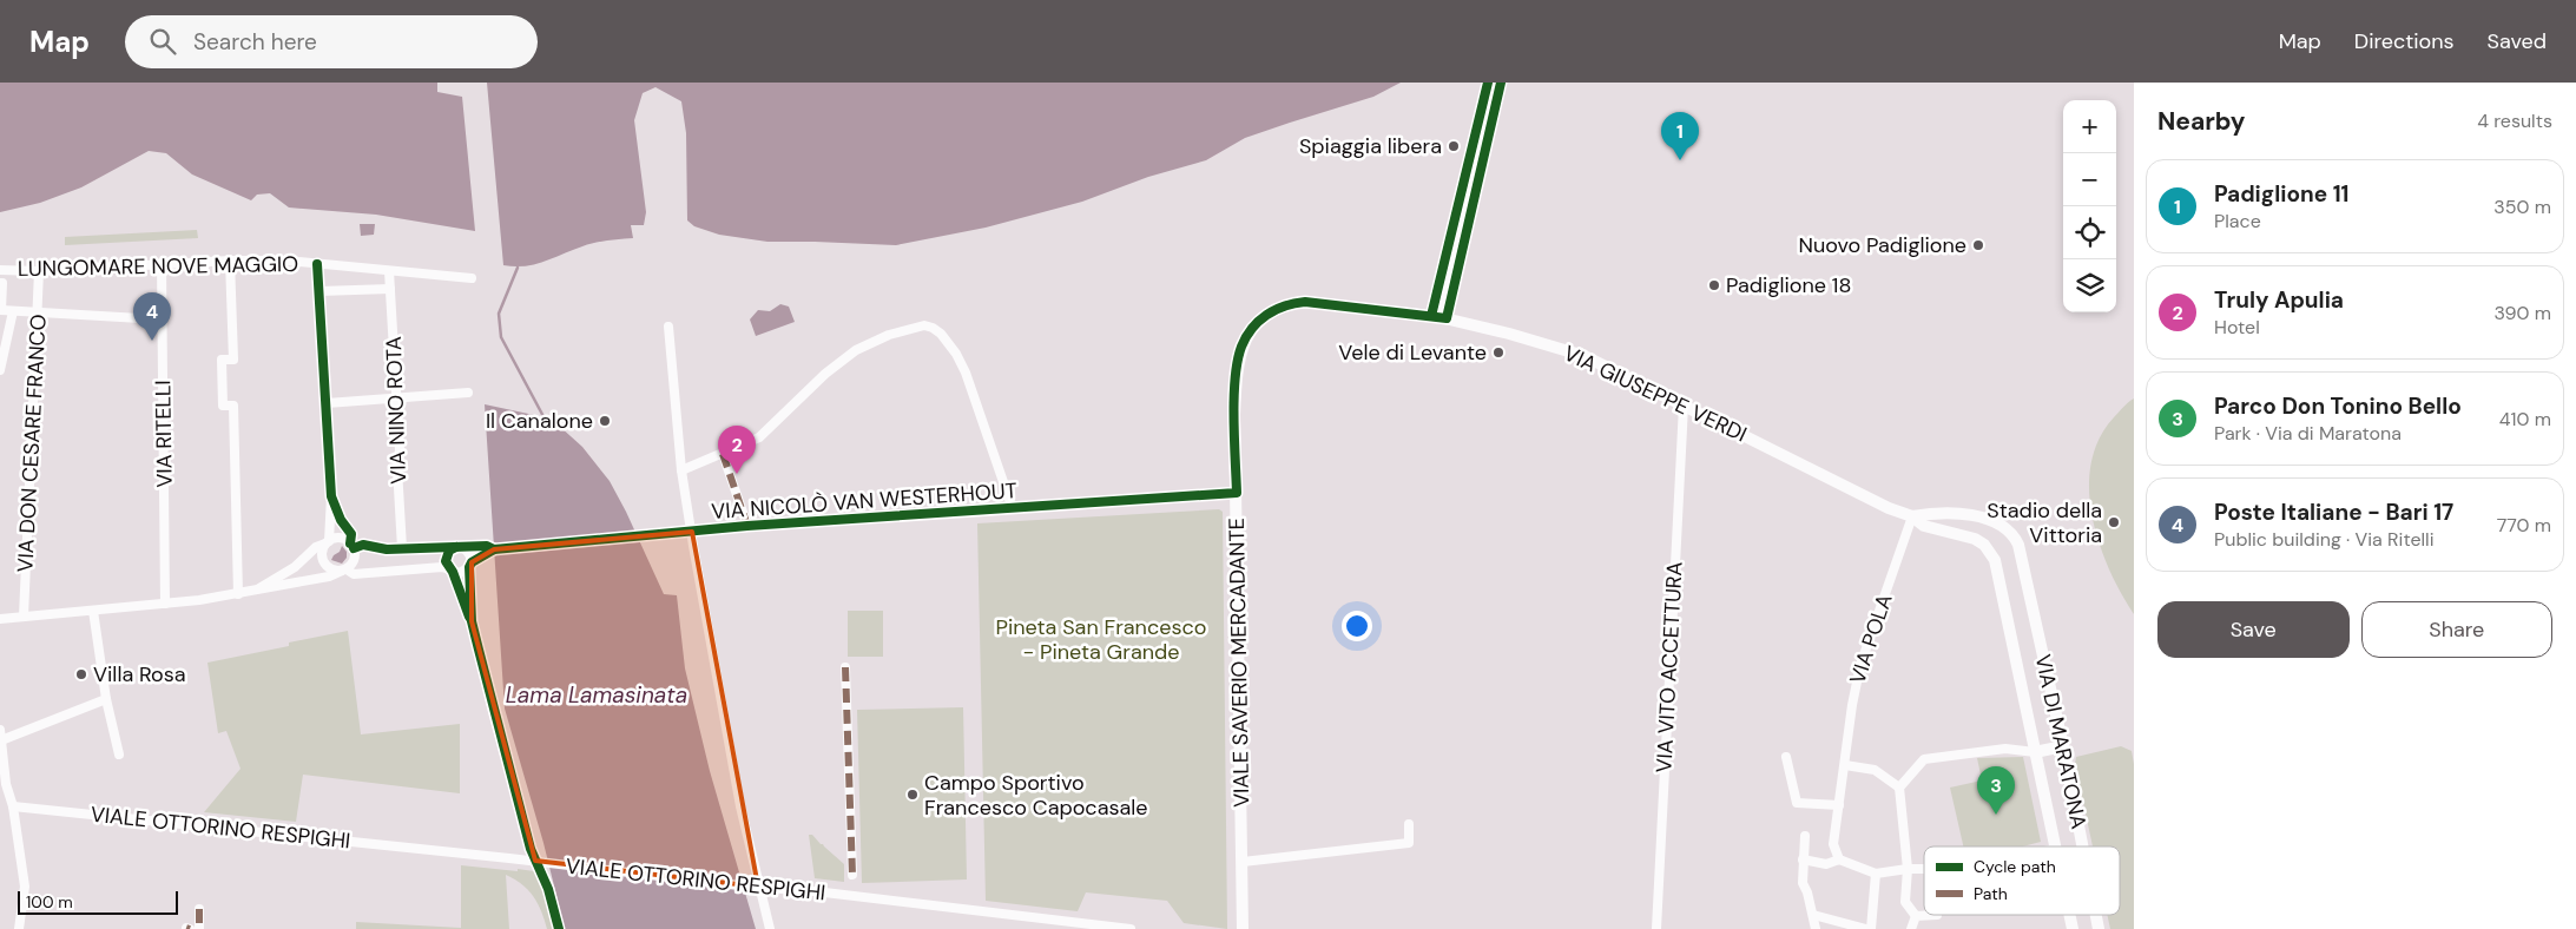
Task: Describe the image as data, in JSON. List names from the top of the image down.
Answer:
{
  "streets": {
    "main road": ["VIA GIUSEPPE VERDI", "VIALE SAVERIO MERCADANTE", "VIA DI MARATONA"],
    "street": [
      "LUNGOMARE NOVE MAGGIO",
      "VIA NINO ROTA",
      "VIA RITELLI",
      "VIA DON CESARE FRANCO",
      "VIA NICOLÒ VAN WESTERHOUT",
      "VIA POLA",
      "VIA VITO ACCETTURA",
      "VIALE OTTORINO RESPIGHI"
    ]
  },
  "crossings": [
    ["LUNGOMARE NOVE MAGGIO", "VIA NINO ROTA"],
    ["LUNGOMARE NOVE MAGGIO", "VIA RITELLI"],
    ["LUNGOMARE NOVE MAGGIO", "VIA DON CESARE FRANCO"],
    ["VIA GIUSEPPE VERDI", "VIA POLA"],
    ["VIA GIUSEPPE VERDI", "VIALE SAVERIO MERCADANTE"],
    ["VIA GIUSEPPE VERDI", "VIA VITO ACCETTURA"],
    ["VIA GIUSEPPE VERDI", "VIA DI MARATONA"],
    ["VIA NINO ROTA", "VIA NICOLÒ VAN WESTERHOUT"],
    ["VIA NICOLÒ VAN WESTERHOUT", "VIALE SAVERIO MERCADANTE"]
  ],
  "water": ["Lama Lamasinata"],
  "parks": ["Pineta San Francesco - Pineta Grande"],
  "places": [
    "Spiaggia libera",
    "Nuovo Padiglione",
    "Padiglione 18",
    "Vele di Levante",
    "Il Canalone",
    "Stadio della Vittoria",
    "Villa Rosa",
    "Campo Sportivo Francesco Capocasale"
  ],
  "legend": ["Cycle path", "Path"],
  "scale_bar": "100 m",
  "page": {
    "header": "Map",
    "search": "Search here",
    "nav": ["Map", "Directions", "Saved"],
    "heading": ["Nearby", "4 results"],
    "map_buttons": ["+", "−"],
    "pins": [
      "1",
      "4",
      "2",
      "3"
    ],
    "list": [
      {
        "mark": "1",
        "name": "Padiglione 11",
        "note": "Place",
        "value": "350 m"
      },
      {
        "mark": "2",
        "name": "Truly Apulia",
        "note": "Hotel",
        "value": "390 m"
      },
      {
        "mark": "3",
        "name": "Parco Don Tonino Bello",
        "note": "Park · Via di Maratona",
        "value": "410 m"
      },
      {
        "mark": "4",
        "name": "Poste Italiane - Bari 17",
        "note": "Public building · Via Ritelli",
        "value": "770 m"
      }
    ],
    "buttons": ["Save", "Share"],
    "scale": "100 m"
  }
}
